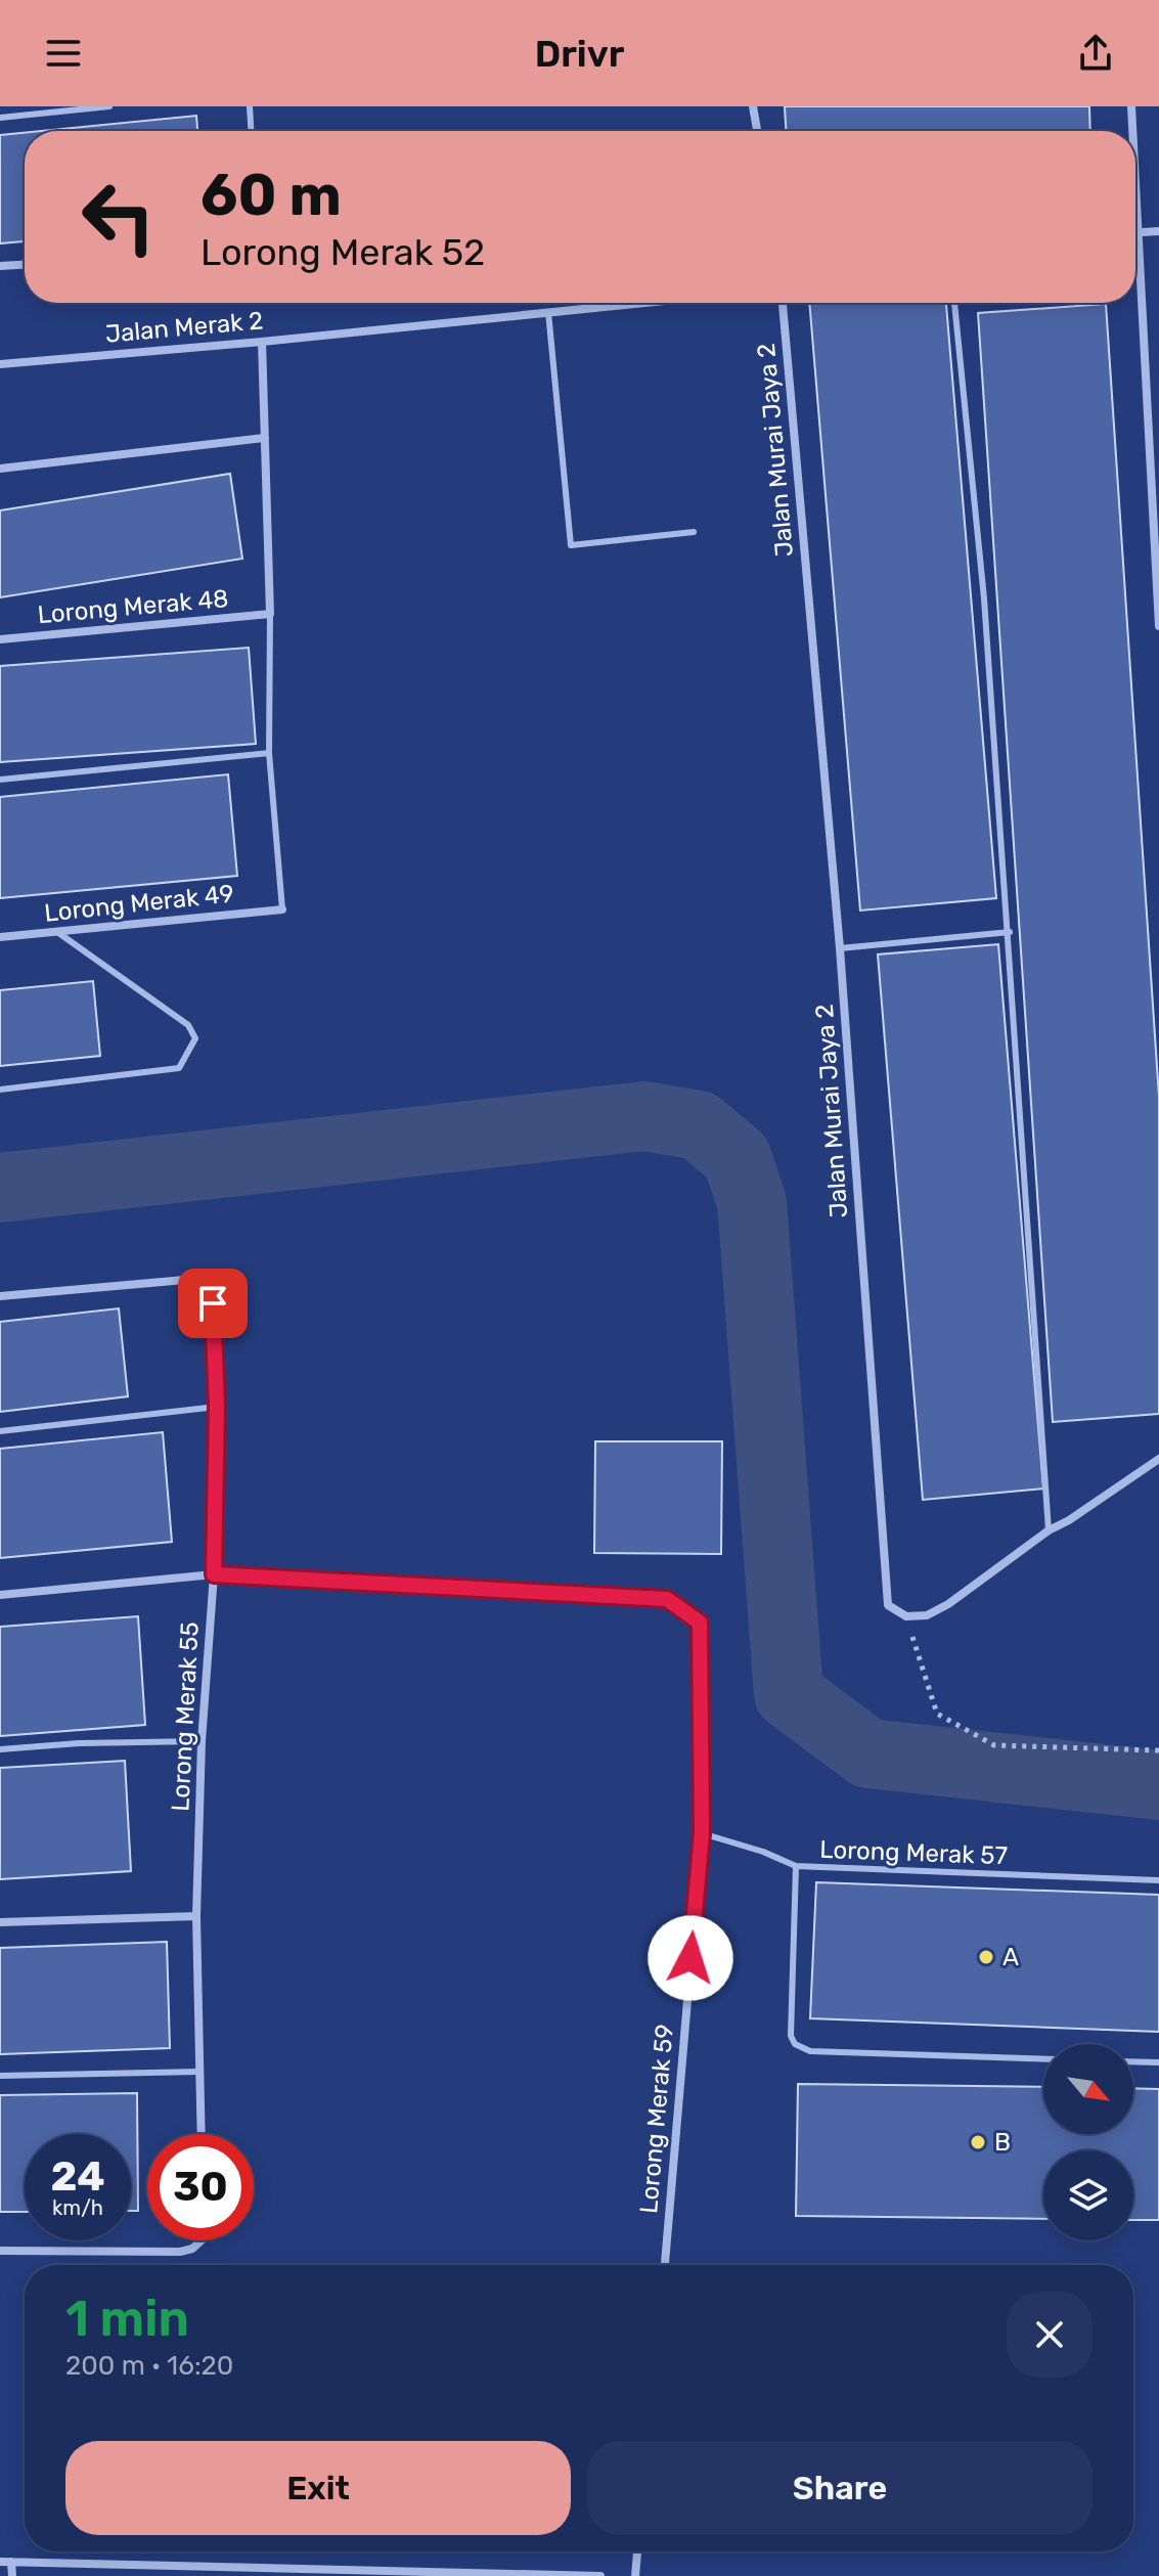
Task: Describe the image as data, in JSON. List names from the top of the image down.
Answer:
{
  "streets": {
    "street": [
      "Jalan Merak 2",
      "Jalan Murai Jaya 2",
      "Lorong Merak 48",
      "Lorong Merak 49",
      "Lorong Merak 55",
      "Lorong Merak 59"
    ],
    "lane": ["Lorong Merak 57"]
  },
  "crossings": [
    ["Lorong Merak 55", "Lorong Merak 59"]
  ],
  "places": ["A", "B"],
  "north": "bottom right",
  "page": {
    "header": "Drivr",
    "turn": ["60 m", "Lorong Merak 52"],
    "speed": "24 km/h",
    "limit": "30",
    "heading": ["1 min", "200 m · 16:20"],
    "buttons": ["Exit", "Share"]
  }
}
